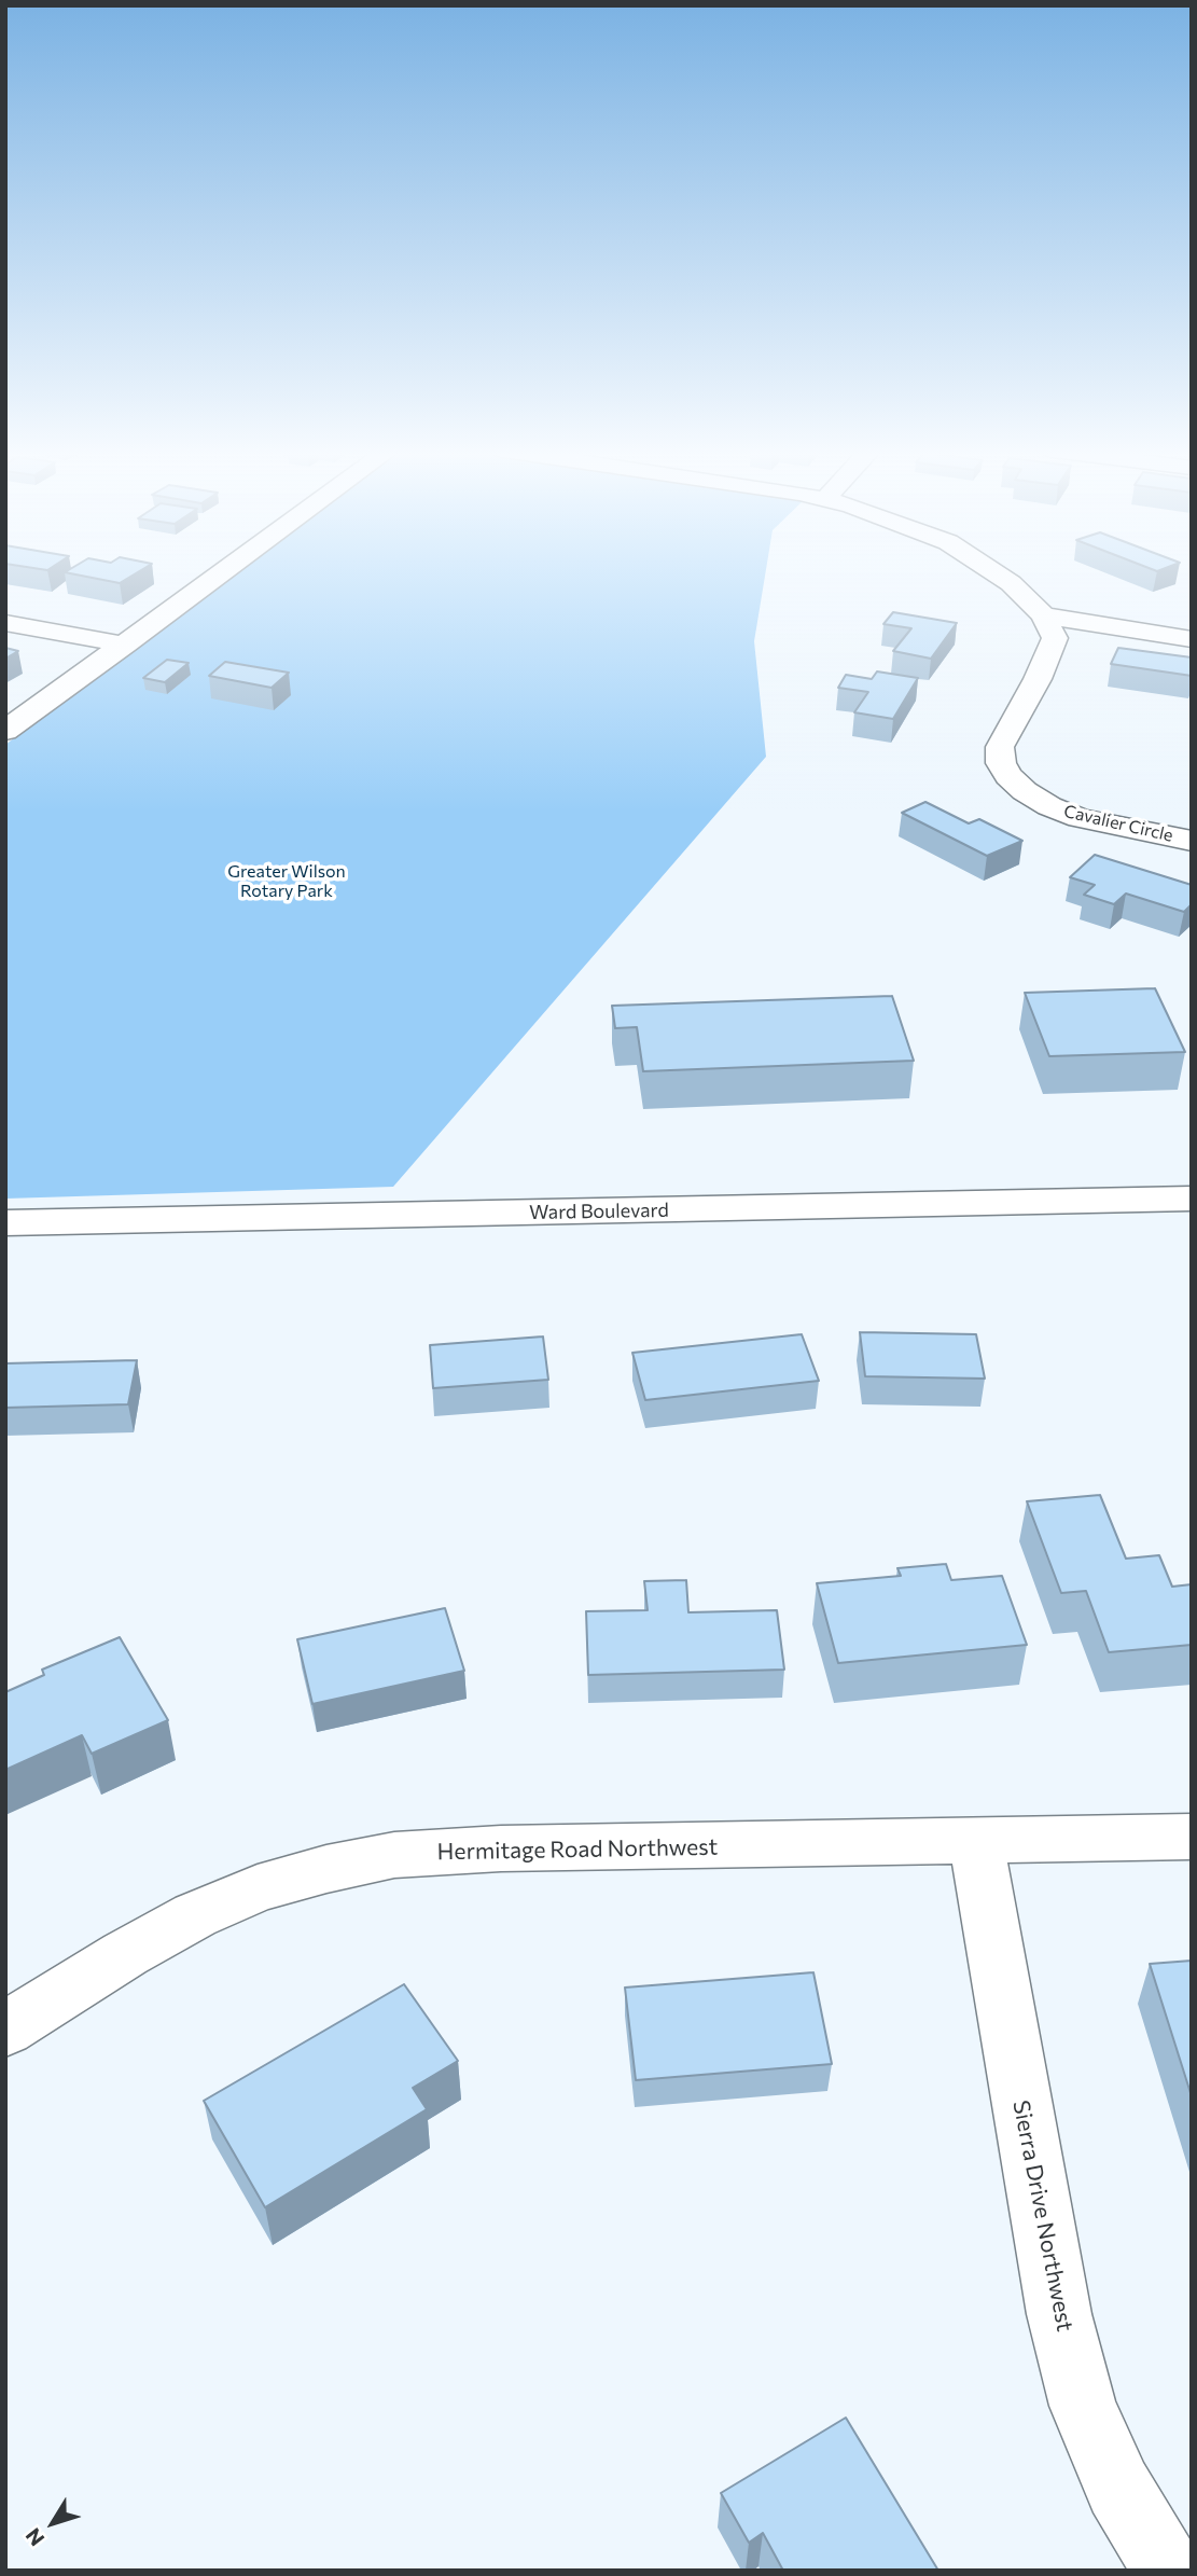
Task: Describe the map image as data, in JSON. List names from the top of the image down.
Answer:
{
  "streets": {
    "street": [
      "Cavalier Circle",
      "Ward Boulevard",
      "Hermitage Road Northwest",
      "Sierra Drive Northwest"
    ]
  },
  "crossings": [
    ["Hermitage Road Northwest", "Sierra Drive Northwest"]
  ],
  "parks": ["Greater Wilson Rotary Park"],
  "north": "bottom left"
}
